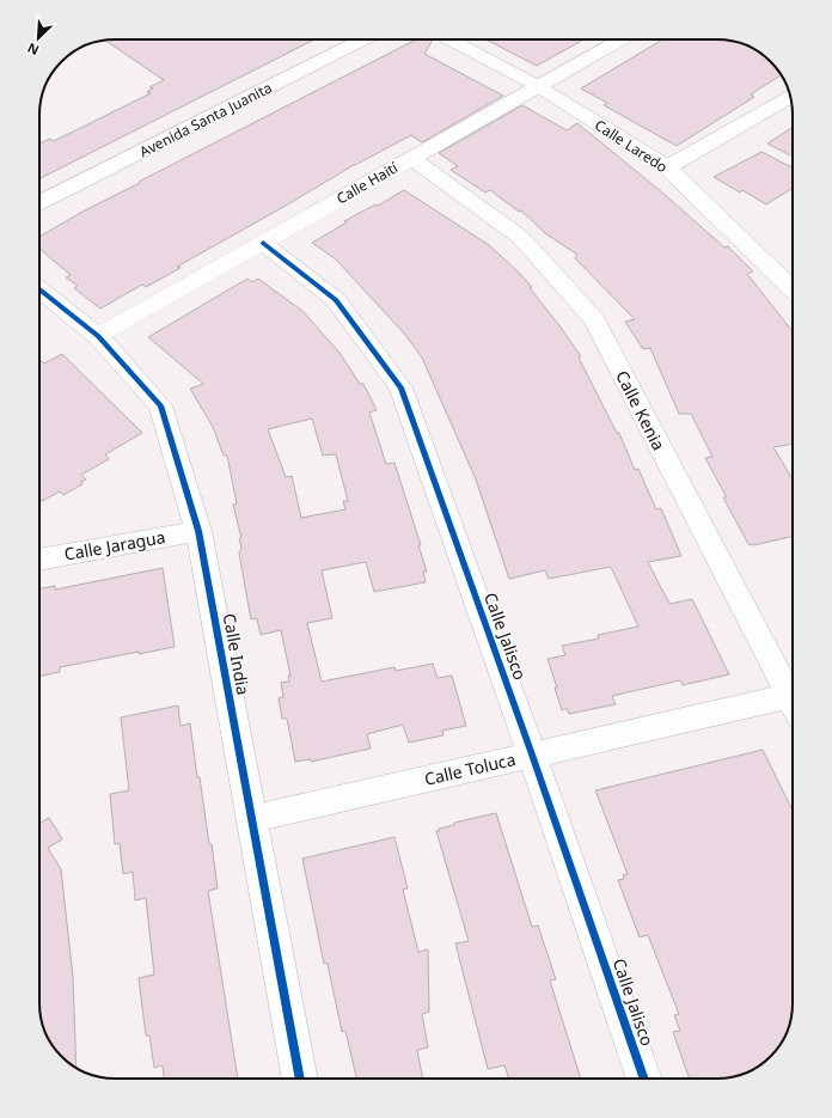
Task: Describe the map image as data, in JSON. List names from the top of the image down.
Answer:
{
  "streets": {
    "street": [
      "Avenida Santa Juanita",
      "Calle Laredo",
      "Calle Haití",
      "Calle Kenia",
      "Calle Jaragua",
      "Calle Jalisco",
      "Calle India",
      "Calle Toluca"
    ]
  },
  "crossings": [
    ["Calle Laredo", "Calle Haití"],
    ["Calle Haití", "Calle Kenia"],
    ["Calle Haití", "Calle Jalisco"],
    ["Calle Haití", "Calle India"],
    ["Calle Jaragua", "Calle India"],
    ["Calle Jalisco", "Calle Toluca"],
    ["Calle India", "Calle Toluca"]
  ],
  "north": "bottom left"
}
